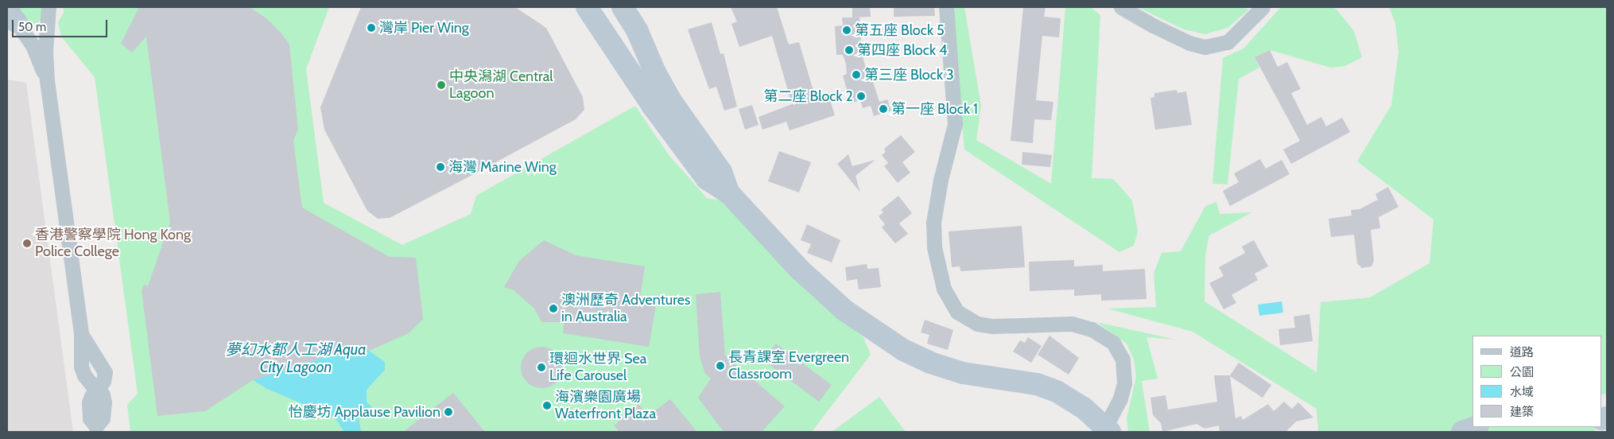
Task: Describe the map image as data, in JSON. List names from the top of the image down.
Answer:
{
  "water": ["夢幻水都人工湖 Aqua City Lagoon"],
  "places": [
    "灣岸 Pier Wing",
    "第五座 Block 5",
    "第四座 Block 4",
    "第三座 Block 3",
    "中央潟湖 Central Lagoon",
    "第二座 Block 2",
    "第一座 Block 1",
    "海灣 Marine Wing",
    "香港警察學院 Hong Kong Police College",
    "澳洲歷奇 Adventures in Australia",
    "長青課室 Evergreen Classroom",
    "環迴水世界 Sea Life Carousel",
    "海濱樂園廣場 Waterfront Plaza",
    "怡慶坊 Applause Pavilion"
  ],
  "legend": [
    "道路",
    "公園",
    "水域",
    "建築"
  ],
  "scale_bar": "50 m"
}
